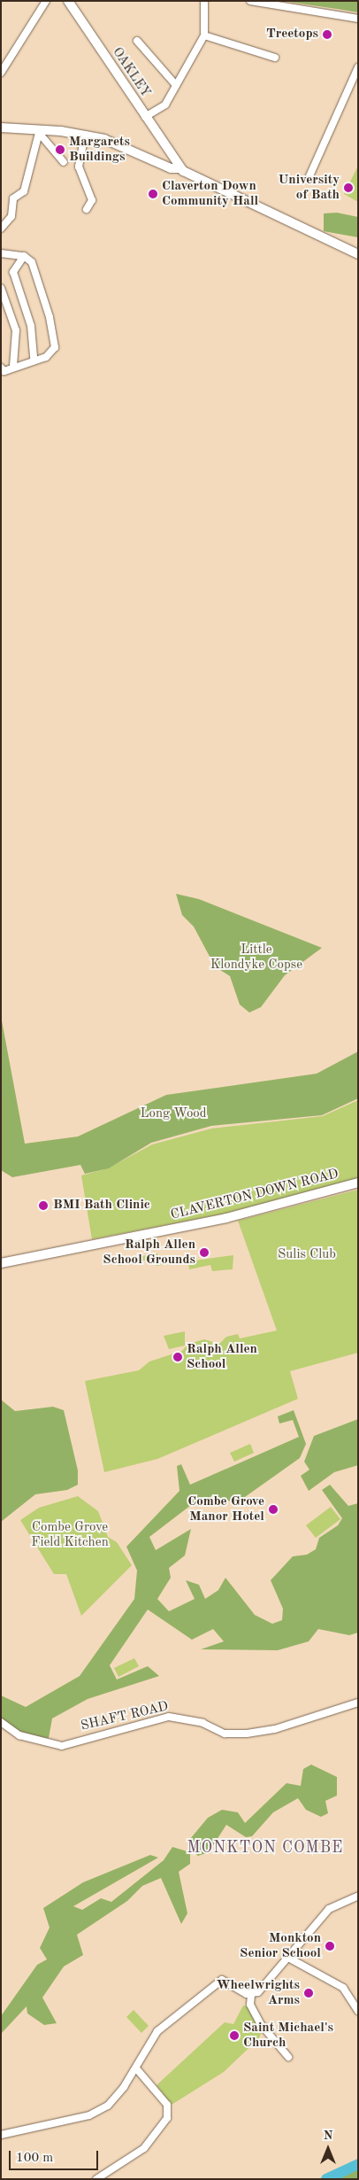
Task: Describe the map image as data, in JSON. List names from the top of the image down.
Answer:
{
  "streets": {
    "street": ["OAKLEY", "CLAVERTON DOWN ROAD", "SHAFT ROAD"]
  },
  "districts": ["MONKTON COMBE"],
  "parks": [
    "Little Klondyke Copse",
    "Long Wood",
    "Sulis Club",
    "Combe Grove Field Kitchen"
  ],
  "places": [
    "Treetops",
    "Margarets Buildings",
    "University of Bath",
    "Claverton Down Community Hall",
    "BMI Bath Clinic",
    "Ralph Allen School Grounds",
    "Ralph Allen School",
    "Combe Grove Manor Hotel",
    "Monkton Senior School",
    "Wheelwrights Arms",
    "Saint Michael's Church"
  ],
  "scale_bar": "100 m",
  "north": "top"
}
